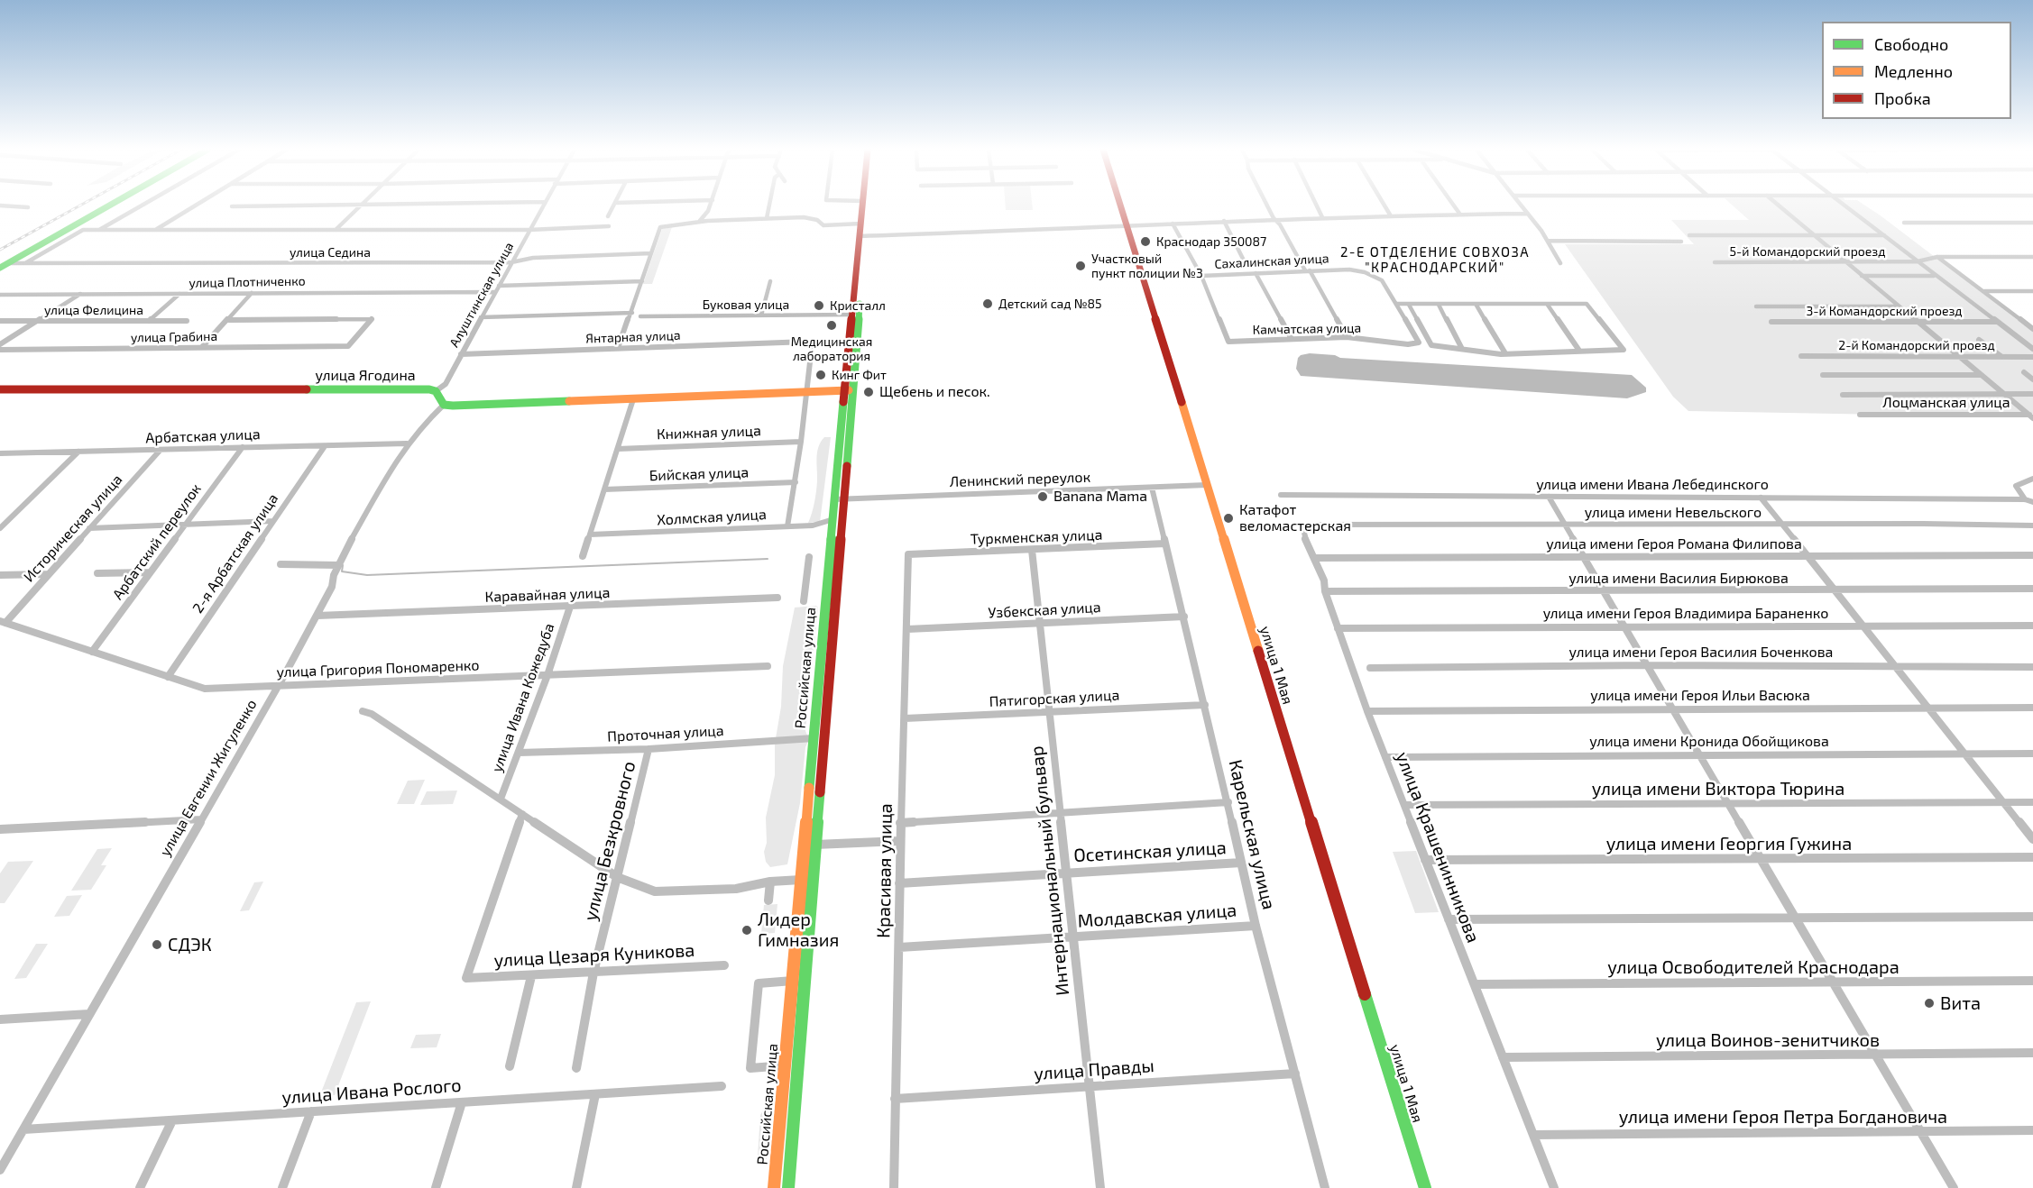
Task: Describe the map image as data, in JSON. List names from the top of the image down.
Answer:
{
  "streets": {
    "main road": ["улица Ягодина", "улица 1 Мая", "Российская улица"],
    "street": [
      "5-й Командорский проезд",
      "улица Седина",
      "Сахалинская улица",
      "улица Плотниченко",
      "Алуштинская улица",
      "Буковая улица",
      "улица Фелицина",
      "3-й Командорский проезд",
      "Камчатская улица",
      "улица Грабина",
      "Янтарная улица",
      "2-й Командорский проезд",
      "Лоцманская улица",
      "Книжная улица",
      "Арбатская улица",
      "Бийская улица",
      "Ленинский переулок",
      "улица имени Ивана Лебединского",
      "улица имени Невельского",
      "Холмская улица",
      "Историческая улица",
      "Туркменская улица",
      "Арбатский переулок",
      "улица имени Героя Романа Филипова",
      "2-я Арбатская улица",
      "улица имени Василия Бирюкова",
      "Каравайная улица",
      "Узбекская улица",
      "улица имени Героя Владимира Бараненко",
      "улица имени Героя Василия Боченкова",
      "улица Григория Пономаренко",
      "улица имени Героя Ильи Васюка",
      "улица Ивана Кожедуба",
      "Пятигорская улица",
      "Проточная улица",
      "улица имени Кронида Обойщикова",
      "улица Евгении Жигуленко",
      "улица имени Виктора Тюрина",
      "Карельская улица",
      "улица Безкровного",
      "улица имени Георгия Гужина",
      "улица Крашенинникова",
      "Осетинская улица",
      "Красивая улица",
      "Интернациональный бульвар",
      "Молдавская улица",
      "улица Цезаря Куникова",
      "улица Освободителей Краснодара",
      "улица Воинов-зенитчиков",
      "улица Правды",
      "улица Ивана Рослого",
      "улица имени Героя Петра Богдановича"
    ]
  },
  "crossings": [
    ["улица Седина", "Алуштинская улица"],
    ["Сахалинская улица", "Камчатская улица"],
    ["улица Плотниченко", "Алуштинская улица"],
    ["Алуштинская улица", "Янтарная улица"],
    ["Алуштинская улица", "улица Ягодина"],
    ["Буковая улица", "Российская улица"],
    ["улица Ягодина", "улица Евгении Жигуленко"],
    ["Арбатская улица", "Историческая улица"],
    ["Арбатская улица", "Арбатский переулок"],
    ["Арбатская улица", "2-я Арбатская улица"],
    ["Арбатская улица", "улица Евгении Жигуленко"],
    ["Ленинский переулок", "улица 1 Мая"],
    ["Ленинский переулок", "Российская улица"],
    ["Ленинский переулок", "Карельская улица"],
    ["улица имени Невельского", "улица Крашенинникова"],
    ["Холмская улица", "Российская улица"],
    ["Историческая улица", "улица Григория Пономаренко"],
    ["Туркменская улица", "Карельская улица"],
    ["Туркменская улица", "Красивая улица"],
    ["Туркменская улица", "Интернациональный бульвар"],
    ["Арбатский переулок", "улица Григория Пономаренко"],
    ["улица имени Героя Романа Филипова", "улица Крашенинникова"],
    ["2-я Арбатская улица", "улица Григория Пономаренко"],
    ["улица имени Василия Бирюкова", "улица Крашенинникова"],
    ["Каравайная улица", "улица Ивана Кожедуба"],
    ["Каравайная улица", "улица Евгении Жигуленко"],
    ["Узбекская улица", "Карельская улица"],
    ["Узбекская улица", "Красивая улица"],
    ["Узбекская улица", "Интернациональный бульвар"],
    ["улица имени Героя Владимира Бараненко", "улица Крашенинникова"],
    ["Российская улица", "Проточная улица"],
    ["улица Григория Пономаренко", "улица Ивана Кожедуба"],
    ["улица Григория Пономаренко", "улица Евгении Жигуленко"],
    ["улица имени Героя Ильи Васюка", "улица Крашенинникова"],
    ["улица Ивана Кожедуба", "Проточная улица"],
    ["Пятигорская улица", "Карельская улица"],
    ["Пятигорская улица", "Красивая улица"],
    ["Пятигорская улица", "Интернациональный бульвар"],
    ["Проточная улица", "улица Безкровного"],
    ["улица имени Кронида Обойщикова", "улица Крашенинникова"],
    ["улица Евгении Жигуленко", "улица Ивана Рослого"],
    ["улица имени Виктора Тюрина", "улица Крашенинникова"],
    ["Карельская улица", "Осетинская улица"],
    ["Карельская улица", "Молдавская улица"],
    ["Карельская улица", "улица Правды"],
    ["улица Безкровного", "улица Цезаря Куникова"],
    ["улица имени Георгия Гужина", "улица Крашенинникова"],
    ["улица Крашенинникова", "улица Освободителей Краснодара"],
    ["улица Крашенинникова", "улица Воинов-зенитчиков"],
    ["улица Крашенинникова", "улица имени Героя Петра Богдановича"],
    ["Осетинская улица", "Красивая улица"],
    ["Осетинская улица", "Интернациональный бульвар"],
    ["Красивая улица", "Молдавская улица"],
    ["Красивая улица", "улица Правды"],
    ["Интернациональный бульвар", "Молдавская улица"],
    ["Интернациональный бульвар", "улица Правды"]
  ],
  "districts": ["2-Е ОТДЕЛЕНИЕ СОВХОЗА \"КРАСНОДАРСКИЙ\""],
  "places": [
    "Краснодар 350087",
    "Участковый пункт полиции №3",
    "Детский сад №85",
    "Кристалл",
    "Медицинская лаборатория",
    "Кинг Фит",
    "Щебень и песок.",
    "Banana Mama",
    "Катафот веломастерская",
    "Лидер Гимназия",
    "СДЭК",
    "Вита"
  ],
  "legend": ["Свободно", "Медленно", "Пробка"]
}
